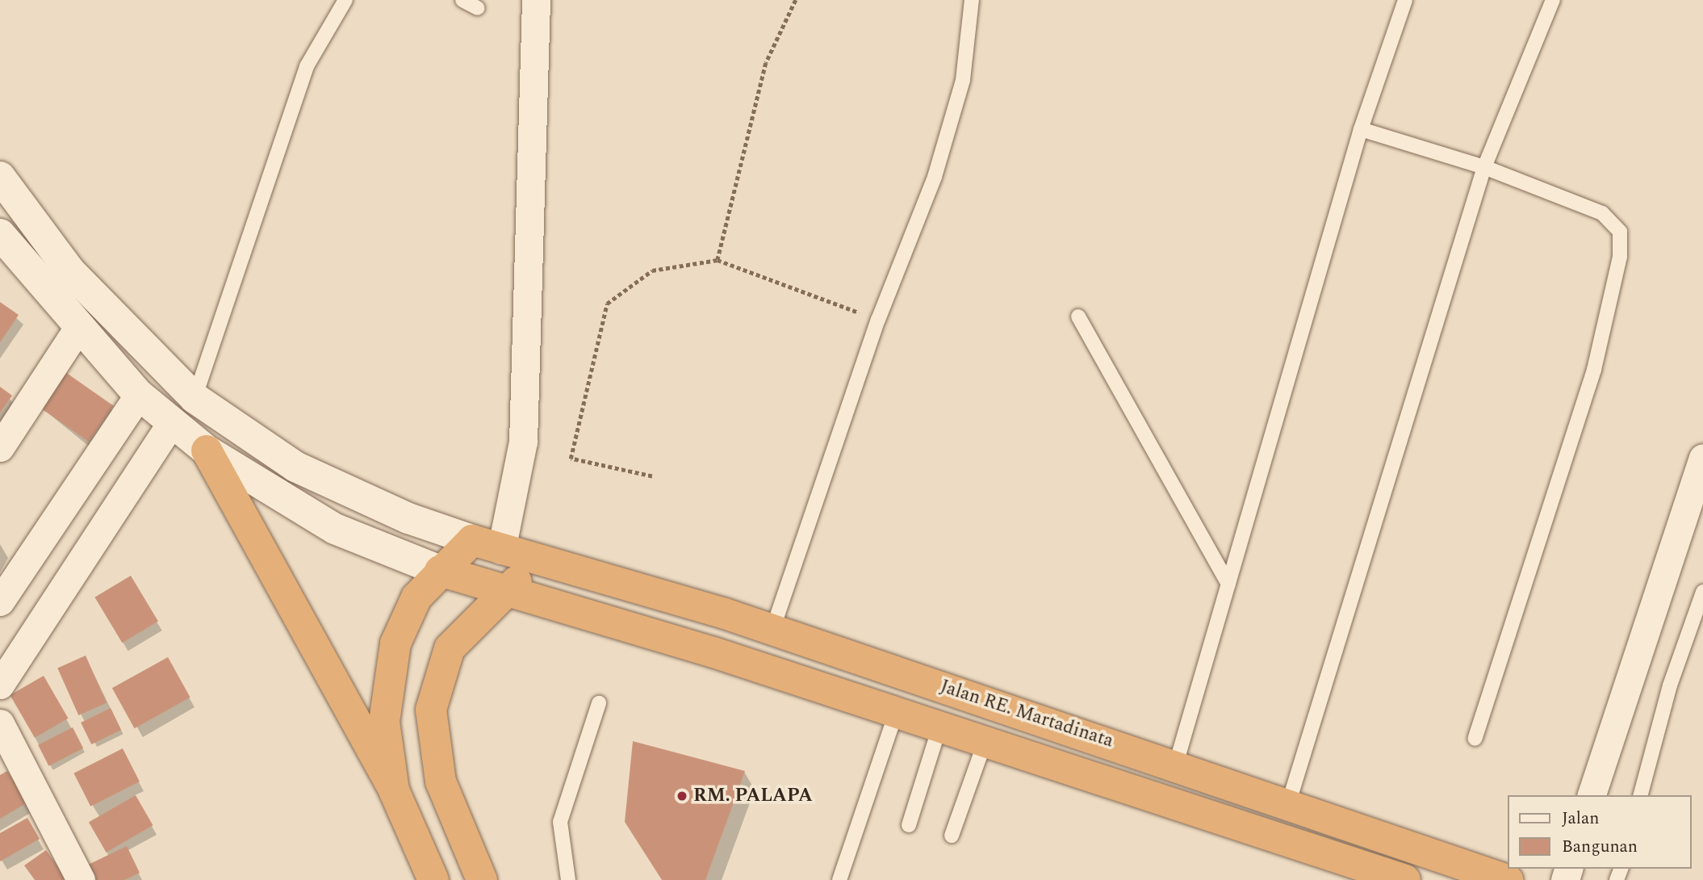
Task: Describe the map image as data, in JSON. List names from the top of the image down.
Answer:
{
  "streets": {
    "highway": ["Jalan RE. Martadinata"]
  },
  "places": ["RM. PALAPA"],
  "legend": ["Jalan", "Bangunan"]
}
